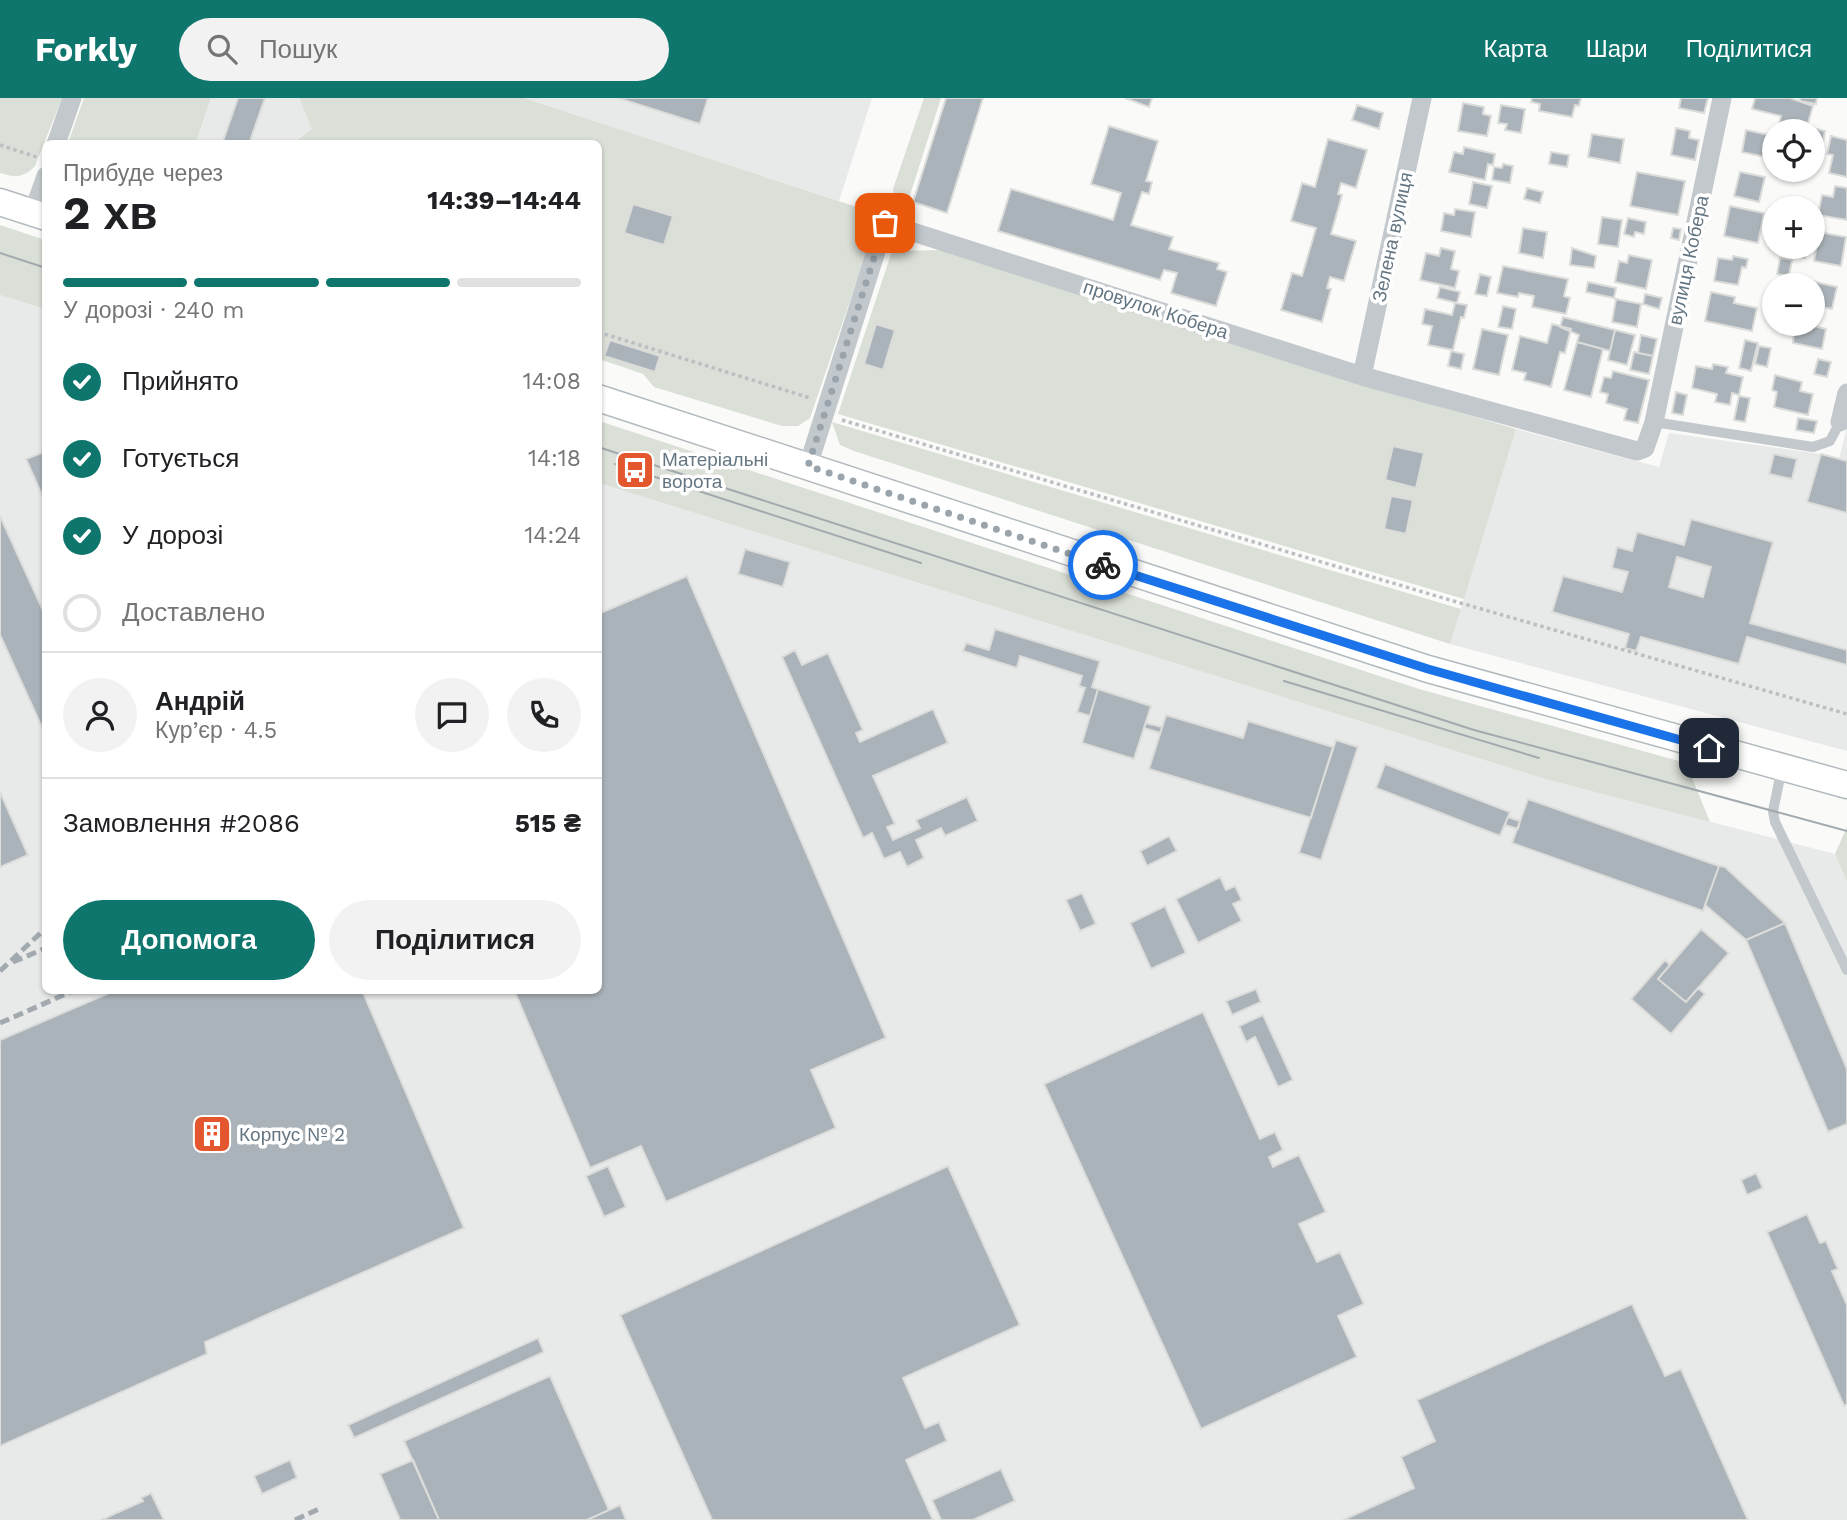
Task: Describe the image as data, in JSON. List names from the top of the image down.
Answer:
{
  "streets": {
    "street": ["Зелена вулиця", "вулиця Кобера", "провулок Кобера"]
  },
  "crossings": [
    ["Зелена вулиця", "провулок Кобера"],
    ["вулиця Кобера", "провулок Кобера"]
  ],
  "places": {
    "bus stop": ["Матеріальні ворота"],
    "building": ["Корпус № 2"]
  },
  "page": {
    "header": "Forkly",
    "search": "Пошук",
    "nav": ["Карта", "Шари", "Поділитися"],
    "map_buttons": ["+", "−"],
    "heading": ["2 хв", "Прибуде через", "14:39–14:44"],
    "panel": [
      "Андрій",
      "Кур’єр · 4.5",
      "Замовлення #2086",
      "515 ₴"
    ],
    "bar": "У дорозі · 240 m",
    "list": [
      ["Прийнято", "14:08"],
      ["Готується", "14:18"],
      ["У дорозі", "14:24"],
      "Доставлено"
    ],
    "buttons": ["Допомога", "Поділитися"]
  }
}
